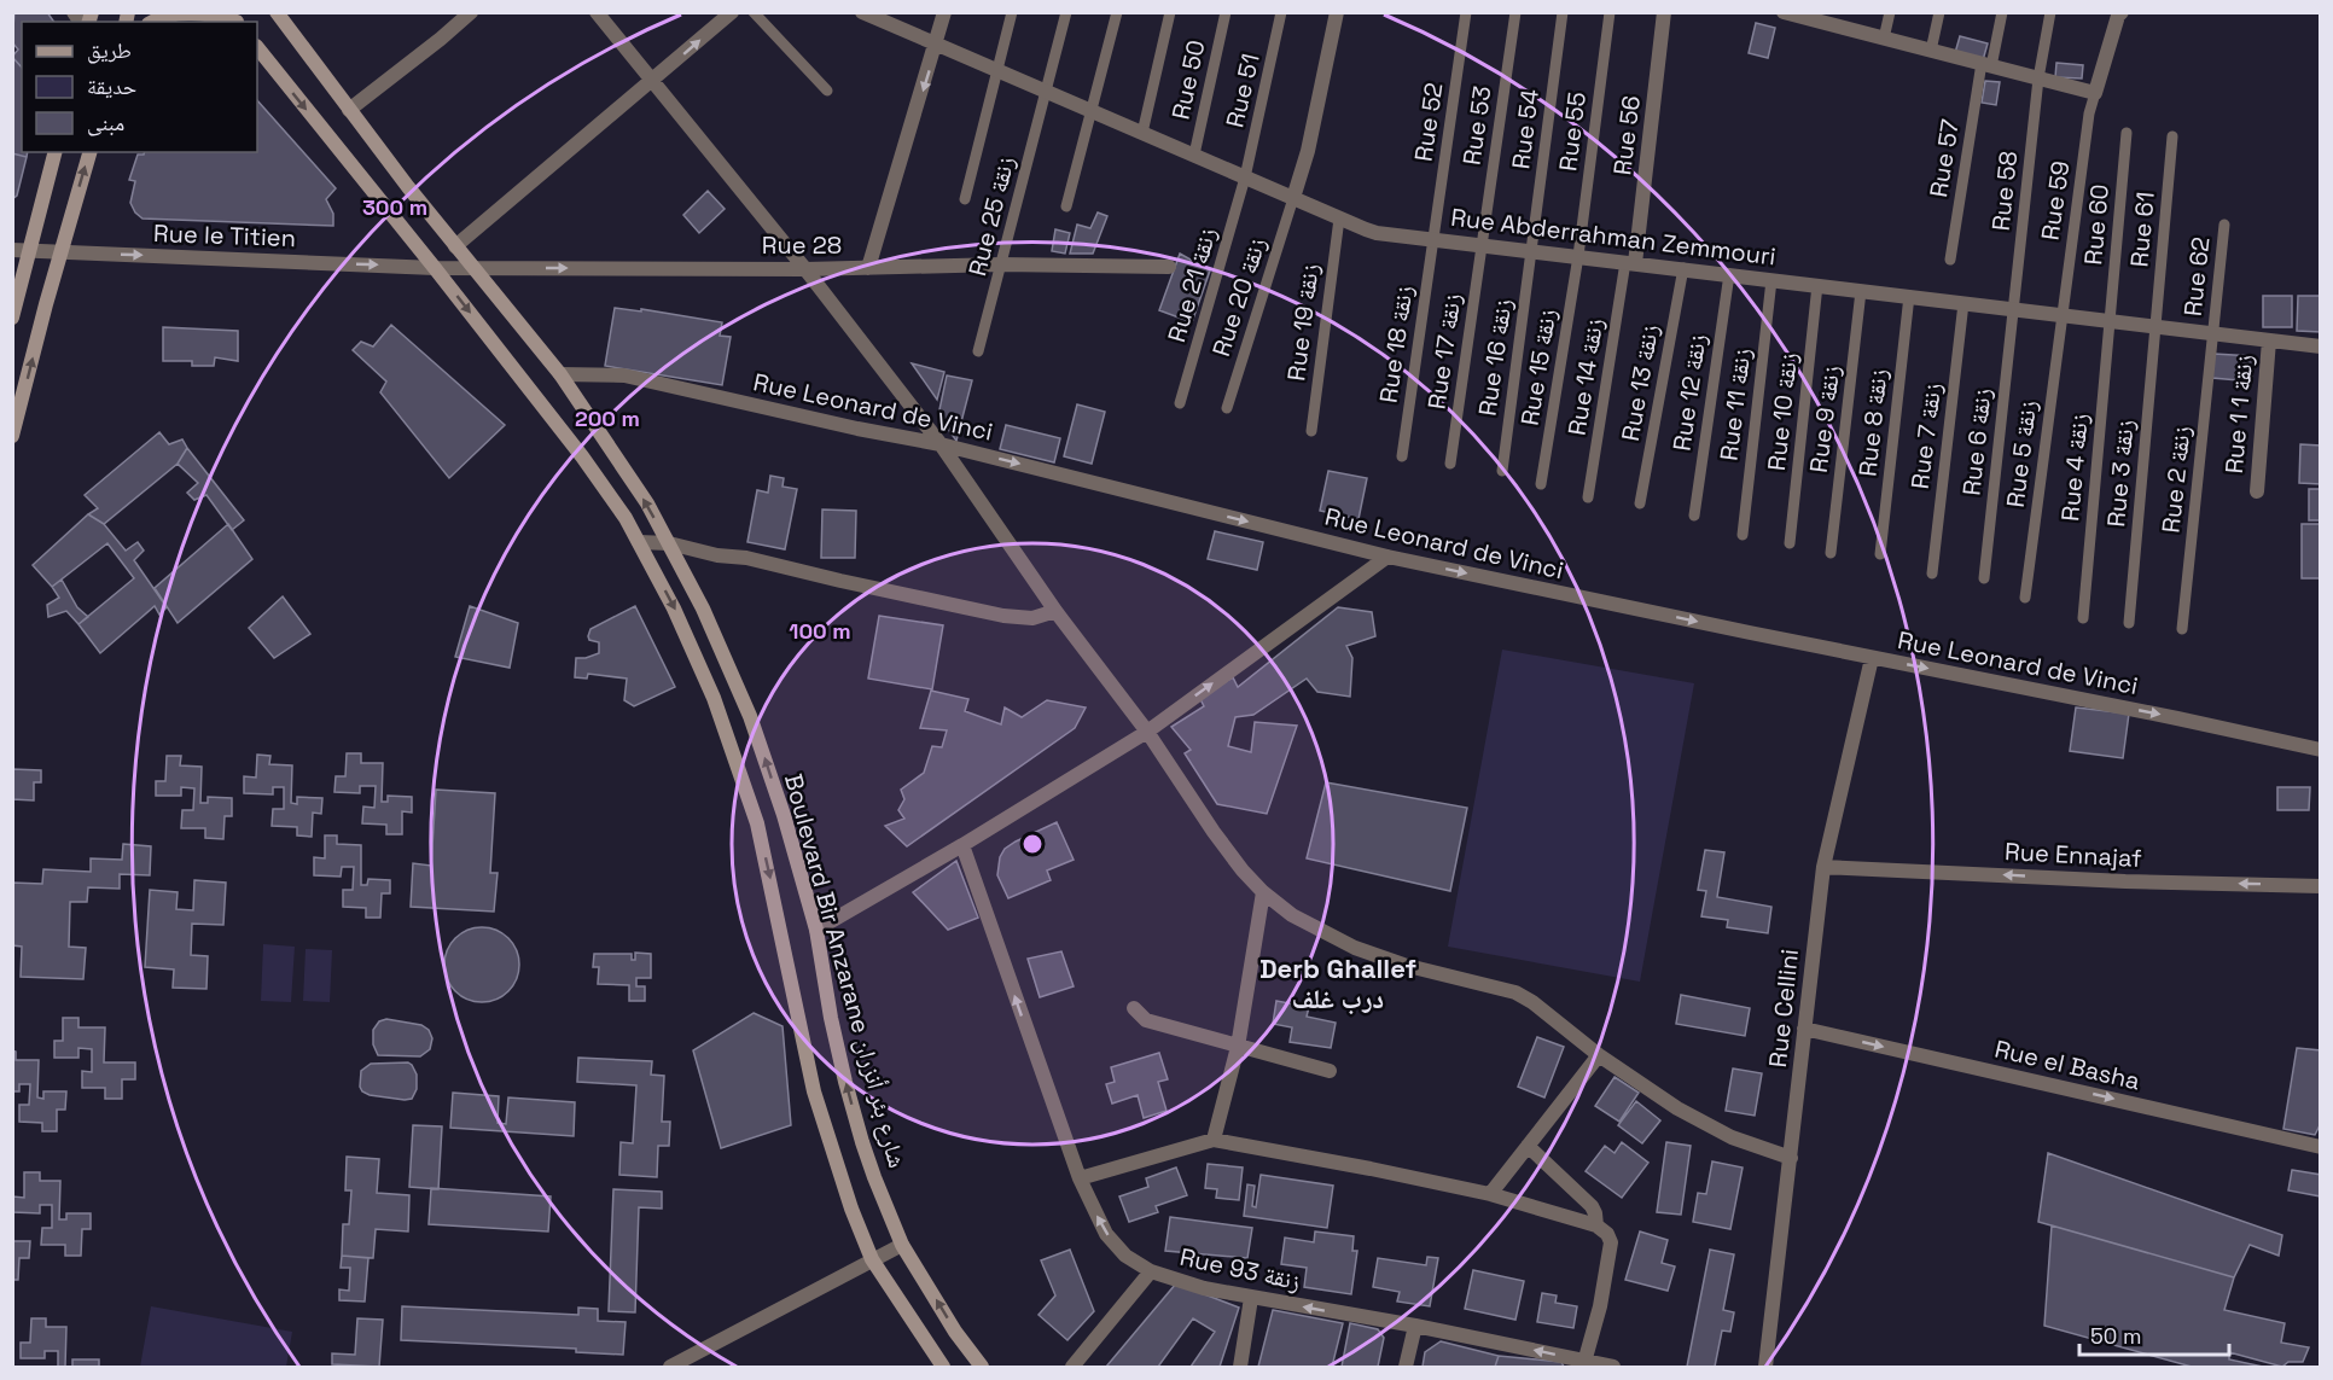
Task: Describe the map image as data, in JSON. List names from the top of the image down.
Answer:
{
  "streets": {
    "main road": ["Boulevard Bir Anzarane شارع بئر أنزران"],
    "street": [
      "Rue 50",
      "Rue 51",
      "Rue 52",
      "Rue 53",
      "Rue 54",
      "Rue 55",
      "Rue 56",
      "Rue 57",
      "Rue 58",
      "Rue 59",
      "Rue 25 زنقة",
      "Rue 60",
      "Rue 61",
      "Rue le Titien",
      "Rue Abderrahman Zemmouri",
      "Rue 28",
      "Rue 62",
      "Rue 21 زنقة",
      "Rue 20 زنقة",
      "Rue 19 زنقة",
      "Rue 18 زنقة",
      "Rue 17 زنقة",
      "Rue 16 زنقة",
      "Rue 15 زنقة",
      "Rue 14 زنقة",
      "Rue 13 زنقة",
      "Rue 12 زنقة",
      "Rue 11 زنقة",
      "Rue Leonard de Vinci",
      "Rue 10 زنقة",
      "Rue 1 زنقة 1",
      "Rue 9 زنقة",
      "Rue 8 زنقة",
      "Rue 7 زنقة",
      "Rue 6 زنقة",
      "Rue 5 زنقة",
      "Rue 4 زنقة",
      "Rue 3 زنقة",
      "Rue 2 زنقة",
      "Rue Ennajaf",
      "Rue Cellini",
      "Rue el Basha",
      "Rue 93 زنقة"
    ]
  },
  "crossings": [
    ["Rue 50", "Rue Abderrahman Zemmouri"],
    ["Rue 51", "Rue Abderrahman Zemmouri"],
    ["Rue 51", "Rue 21 زنقة"],
    ["Rue 52", "Rue Abderrahman Zemmouri"],
    ["Rue 52", "Rue 18 زنقة"],
    ["Rue 53", "Rue Abderrahman Zemmouri"],
    ["Rue 53", "Rue 17 زنقة"],
    ["Rue 54", "Rue Abderrahman Zemmouri"],
    ["Rue 54", "Rue 16 زنقة"],
    ["Rue 55", "Rue Abderrahman Zemmouri"],
    ["Rue 55", "Rue 15 زنقة"],
    ["Rue 56", "Rue Abderrahman Zemmouri"],
    ["Rue 56", "Rue 14 زنقة"],
    ["Rue 58", "Rue Abderrahman Zemmouri"],
    ["Rue 58", "Rue 6 زنقة"],
    ["Rue 59", "Rue Abderrahman Zemmouri"],
    ["Rue 59", "Rue 5 زنقة"],
    ["Rue 25 زنقة", "Rue Abderrahman Zemmouri"],
    ["Rue 25 زنقة", "Rue 28"],
    ["Rue 60", "Rue Abderrahman Zemmouri"],
    ["Rue 60", "Rue 4 زنقة"],
    ["Rue 61", "Rue Abderrahman Zemmouri"],
    ["Rue 61", "Rue 3 زنقة"],
    ["Rue le Titien", "Rue 28"],
    ["Rue le Titien", "Boulevard Bir Anzarane شارع بئر أنزران"],
    ["Rue Abderrahman Zemmouri", "Rue 62"],
    ["Rue Abderrahman Zemmouri", "Rue 21 زنقة"],
    ["Rue Abderrahman Zemmouri", "Rue 20 زنقة"],
    ["Rue Abderrahman Zemmouri", "Rue 19 زنقة"],
    ["Rue Abderrahman Zemmouri", "Rue 18 زنقة"],
    ["Rue Abderrahman Zemmouri", "Rue 17 زنقة"],
    ["Rue Abderrahman Zemmouri", "Rue 16 زنقة"],
    ["Rue Abderrahman Zemmouri", "Rue 15 زنقة"],
    ["Rue Abderrahman Zemmouri", "Rue 14 زنقة"],
    ["Rue Abderrahman Zemmouri", "Rue 13 زنقة"],
    ["Rue Abderrahman Zemmouri", "Rue 12 زنقة"],
    ["Rue Abderrahman Zemmouri", "Rue 11 زنقة"],
    ["Rue Abderrahman Zemmouri", "Rue 10 زنقة"],
    ["Rue Abderrahman Zemmouri", "Rue 1 زنقة 1"],
    ["Rue Abderrahman Zemmouri", "Rue 9 زنقة"],
    ["Rue Abderrahman Zemmouri", "Rue 8 زنقة"],
    ["Rue Abderrahman Zemmouri", "Rue 7 زنقة"],
    ["Rue Abderrahman Zemmouri", "Rue 6 زنقة"],
    ["Rue Abderrahman Zemmouri", "Rue 5 زنقة"],
    ["Rue Abderrahman Zemmouri", "Rue 4 زنقة"],
    ["Rue Abderrahman Zemmouri", "Rue 3 زنقة"],
    ["Rue Abderrahman Zemmouri", "Rue 2 زنقة"],
    ["Rue 28", "Boulevard Bir Anzarane شارع بئر أنزران"],
    ["Rue 62", "Rue 2 زنقة"],
    ["Rue Leonard de Vinci", "Boulevard Bir Anzarane شارع بئر أنزران"],
    ["Rue Leonard de Vinci", "Rue Cellini"],
    ["Rue Ennajaf", "Rue Cellini"],
    ["Rue Cellini", "Rue el Basha"]
  ],
  "one_way": [
    "Rue le Titien",
    "Rue 28",
    "Rue Leonard de Vinci",
    "Rue Ennajaf",
    "Rue el Basha",
    "Rue 93 زنقة"
  ],
  "districts": ["Derb Ghallef درب غلف"],
  "legend": ["طريق", "حديقة", "مبنى"],
  "scale_bar": "50 m",
  "rings": ["300 m", "200 m", "100 m"]
}
